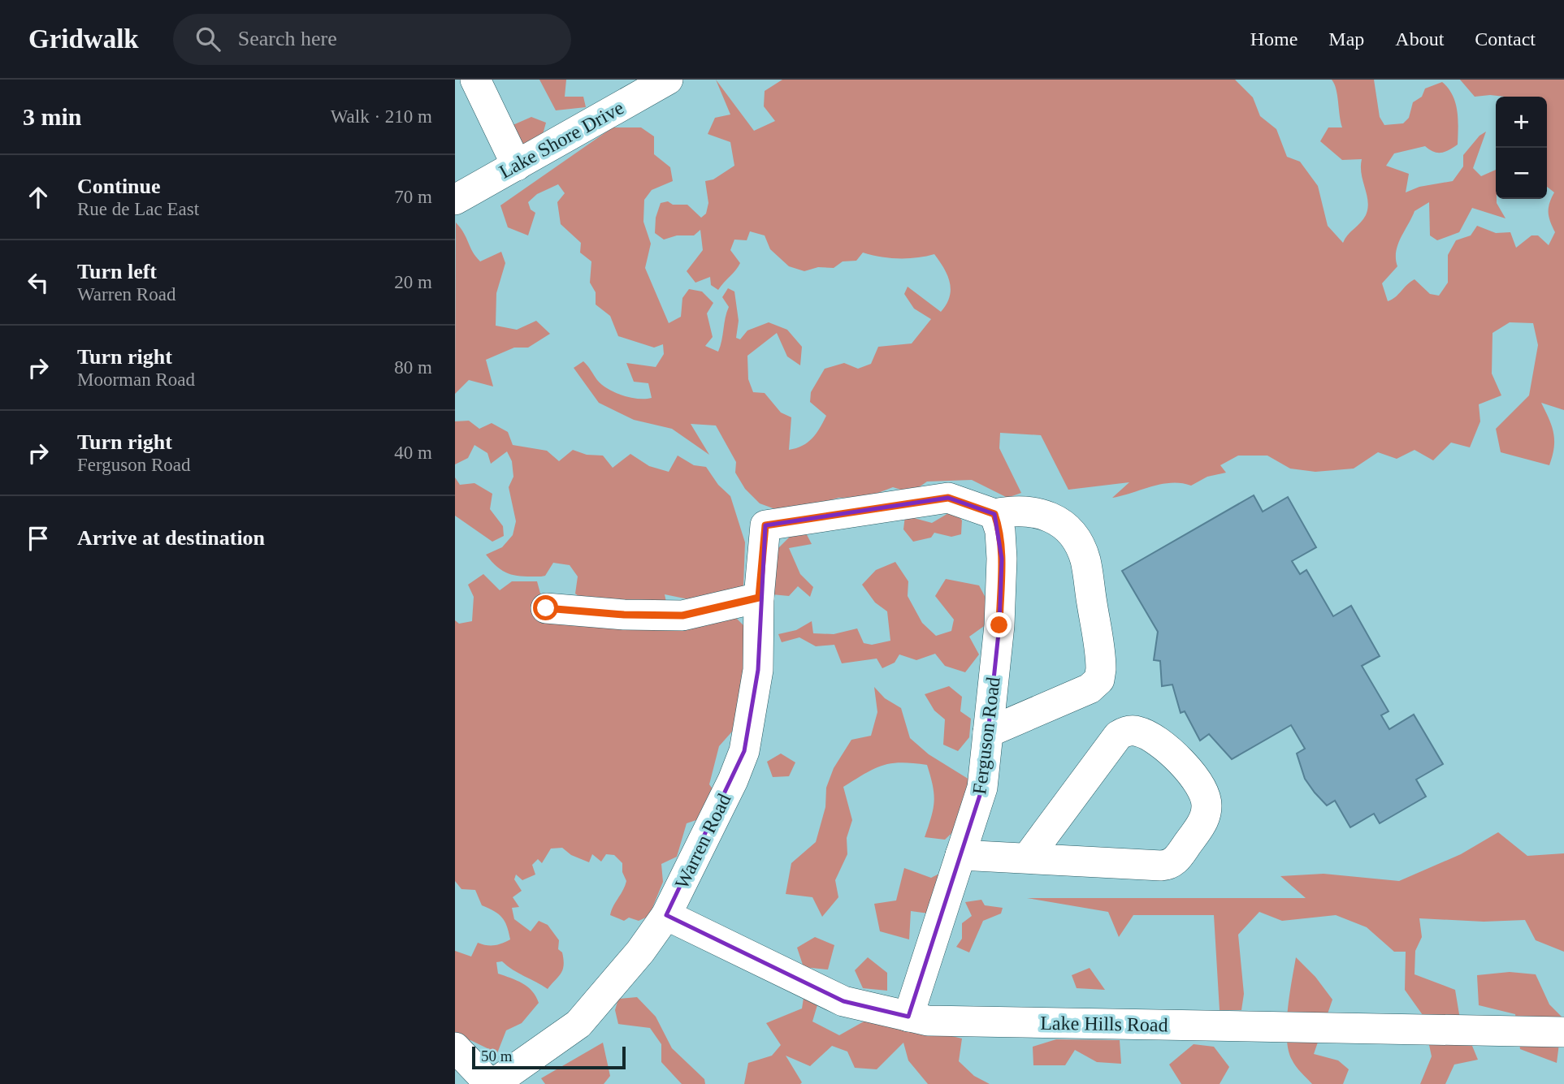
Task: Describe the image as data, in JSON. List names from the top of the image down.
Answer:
{
  "streets": {
    "street": [
      "Lake Shore Drive",
      "Ferguson Road",
      "Warren Road",
      "Lake Hills Road"
    ]
  },
  "crossings": [
    ["Ferguson Road", "Warren Road"],
    ["Ferguson Road", "Lake Hills Road"],
    ["Warren Road", "Lake Hills Road"]
  ],
  "scale_bar": "50 m",
  "page": {
    "header": "Gridwalk",
    "search": "Search here",
    "nav": [
      "Home",
      "Map",
      "About",
      "Contact"
    ],
    "heading": ["3 min", "Walk · 210 m"],
    "map_buttons": ["+", "−"],
    "list": [
      ["Continue", "Rue de Lac East", "70 m"],
      ["Turn left", "Warren Road", "20 m"],
      ["Turn right", "Moorman Road", "80 m"],
      ["Turn right", "Ferguson Road", "40 m"],
      "Arrive at destination"
    ],
    "scale": "50 m"
  }
}
